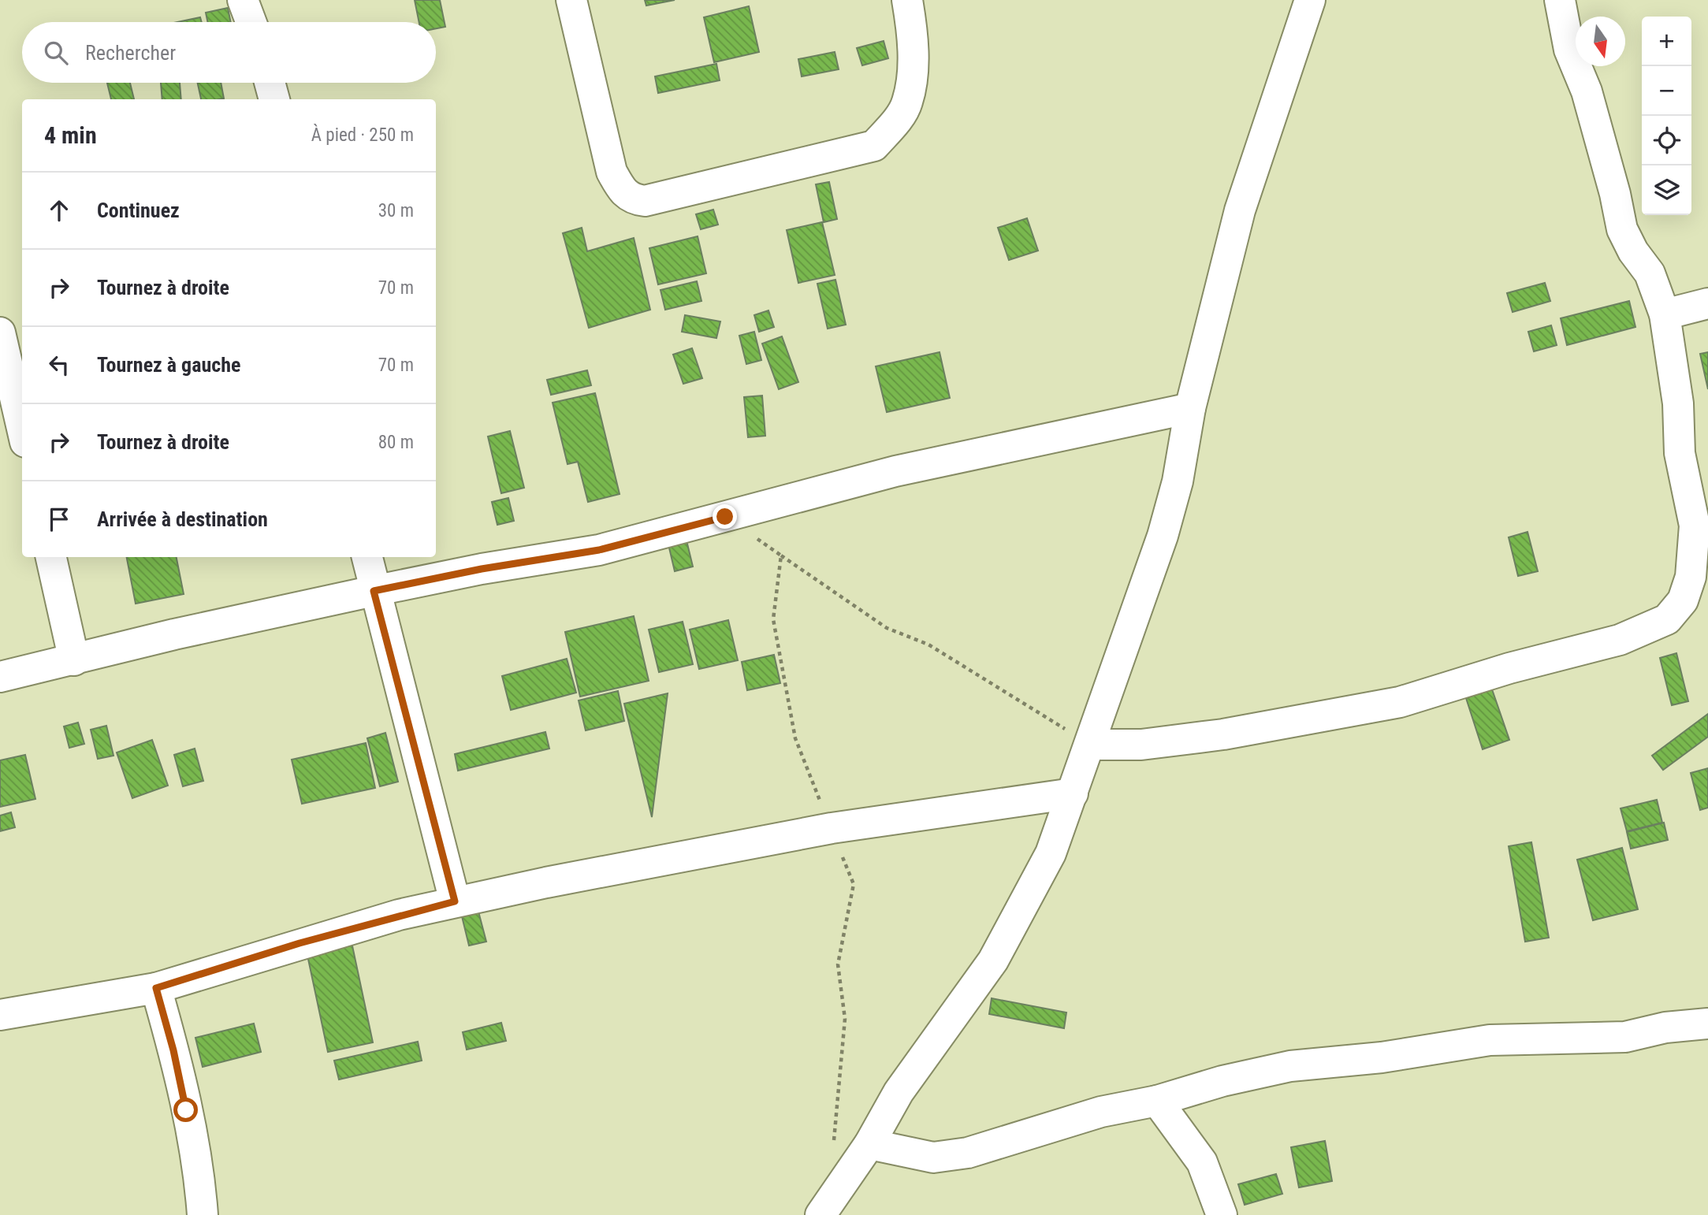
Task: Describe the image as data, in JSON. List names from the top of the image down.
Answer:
{
  "north": "bottom",
  "page": {
    "map_buttons": ["+", "−"],
    "search": "Rechercher",
    "heading": ["4 min", "À pied · 250 m"],
    "list": [
      ["Continuez", "30 m"],
      ["Tournez à droite", "70 m"],
      ["Tournez à gauche", "70 m"],
      ["Tournez à droite", "80 m"],
      "Arrivée à destination"
    ]
  }
}
